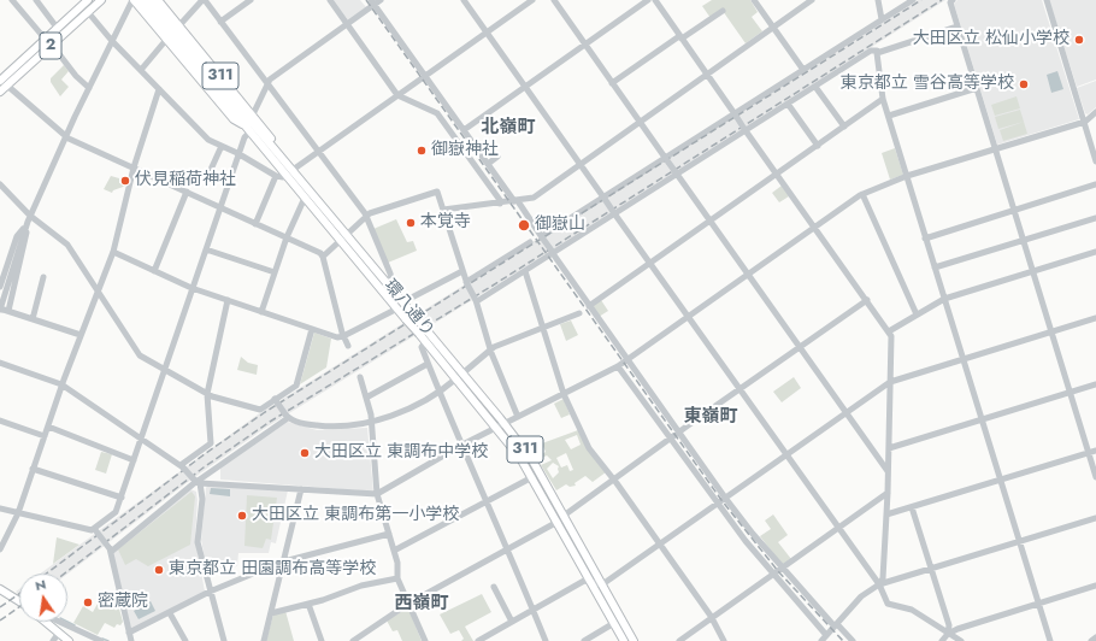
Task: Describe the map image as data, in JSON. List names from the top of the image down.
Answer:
{
  "streets": {
    "main road": ["2", "311", "環八通り"]
  },
  "crossings": [
    ["311", "環八通り"]
  ],
  "districts": ["北嶺町", "東嶺町", "西嶺町"],
  "places": [
    "大田区立 松仙小学校",
    "東京都立 雪谷高等学校",
    "御嶽神社",
    "伏見稲荷神社",
    "本覚寺",
    "御嶽山",
    "大田区立 東調布中学校",
    "大田区立 東調布第一小学校",
    "東京都立 田園調布高等学校",
    "密蔵院"
  ],
  "north": "top"
}
